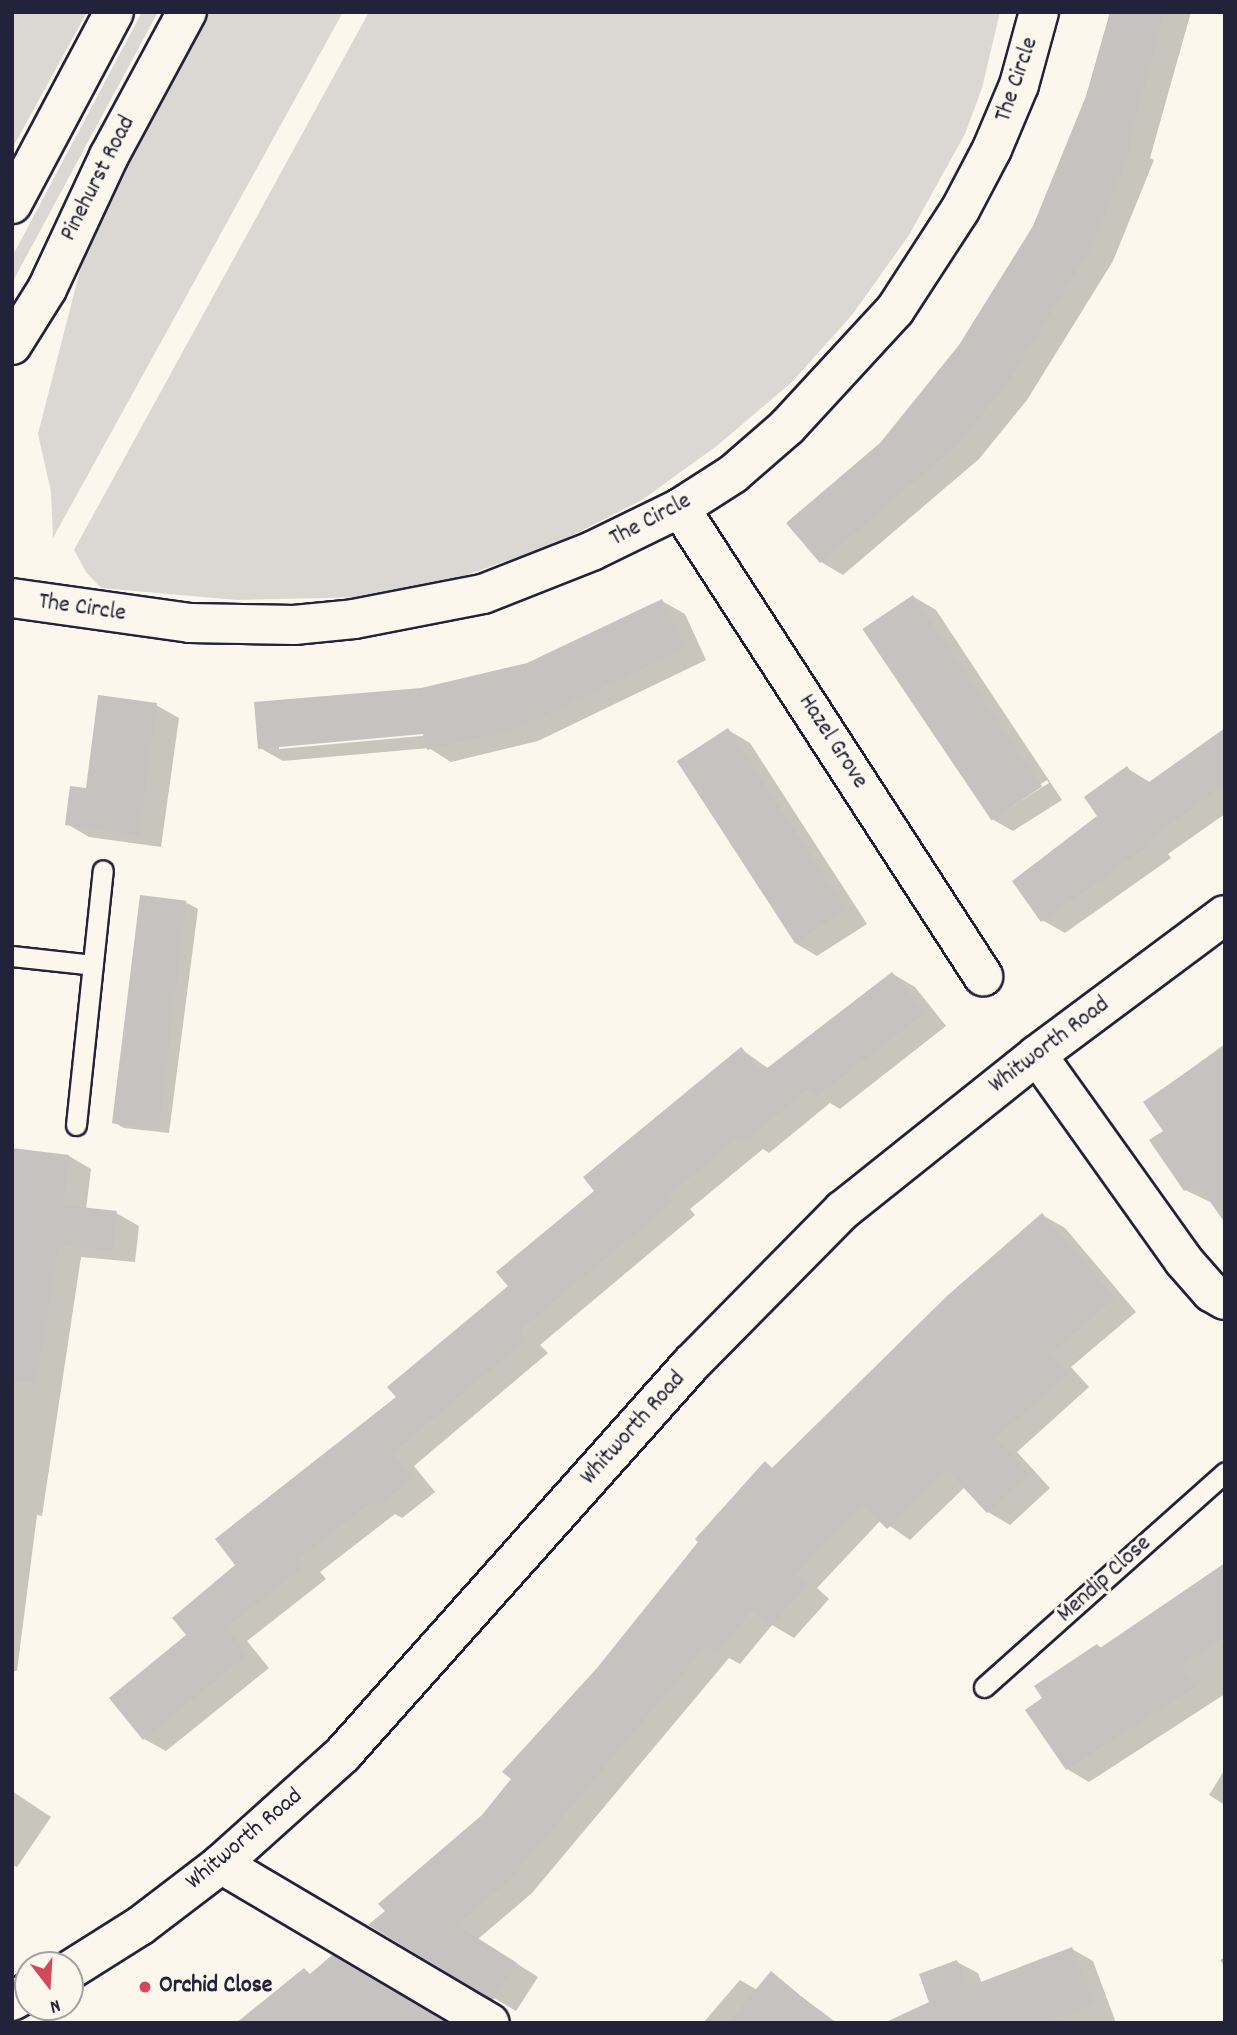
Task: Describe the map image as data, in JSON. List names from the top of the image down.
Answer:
{
  "streets": {
    "street": [
      "The Circle",
      "Pinehurst Road",
      "Hazel Grove",
      "Whitworth Road"
    ],
    "lane": ["Mendip Close"]
  },
  "crossings": [
    ["The Circle", "Hazel Grove"]
  ],
  "places": ["Orchid Close"],
  "north": "bottom"
}
